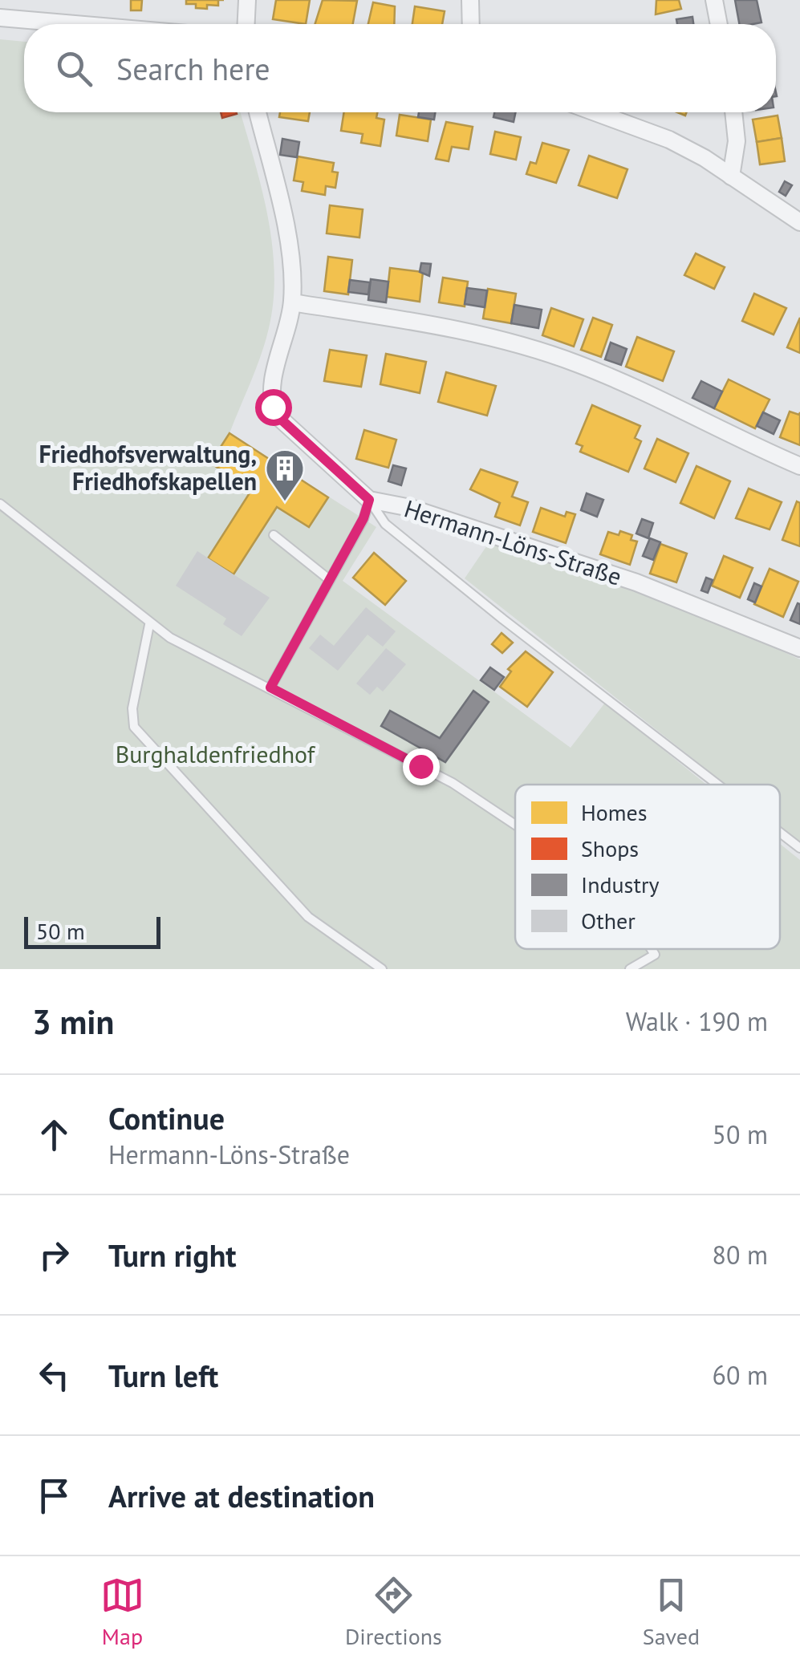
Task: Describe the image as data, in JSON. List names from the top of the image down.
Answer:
{
  "streets": {
    "street": ["Hermann-Löns-Straße"]
  },
  "parks": ["Burghaldenfriedhof"],
  "places": {
    "building": ["Friedhofsverwaltung, Friedhofskapellen"]
  },
  "legend": [
    "Homes",
    "Shops",
    "Industry",
    "Other"
  ],
  "scale_bar": "50 m",
  "page": {
    "search": "Search here",
    "scale": "50 m",
    "heading": ["3 min", "Walk · 190 m"],
    "list": [
      ["Continue", "Hermann-Löns-Straße", "50 m"],
      ["Turn right", "80 m"],
      ["Turn left", "60 m"],
      "Arrive at destination"
    ],
    "nav": ["Map", "Directions", "Saved"]
  }
}
